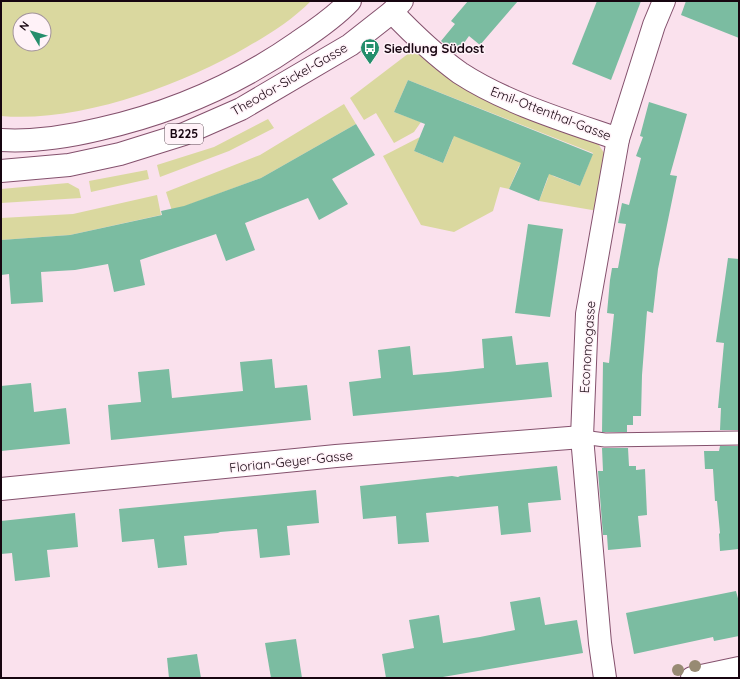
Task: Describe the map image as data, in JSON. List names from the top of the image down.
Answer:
{
  "streets": {
    "street": [
      "Theodor-Sickel-Gasse",
      "Emil-Ottenthal-Gasse",
      "B225",
      "Economogasse",
      "Florian-Geyer-Gasse"
    ]
  },
  "crossings": [
    ["Theodor-Sickel-Gasse", "Emil-Ottenthal-Gasse"],
    ["Emil-Ottenthal-Gasse", "Economogasse"],
    ["Economogasse", "Florian-Geyer-Gasse"]
  ],
  "places": {
    "bus stop": ["Siedlung Südost"]
  },
  "north": "top left"
}
